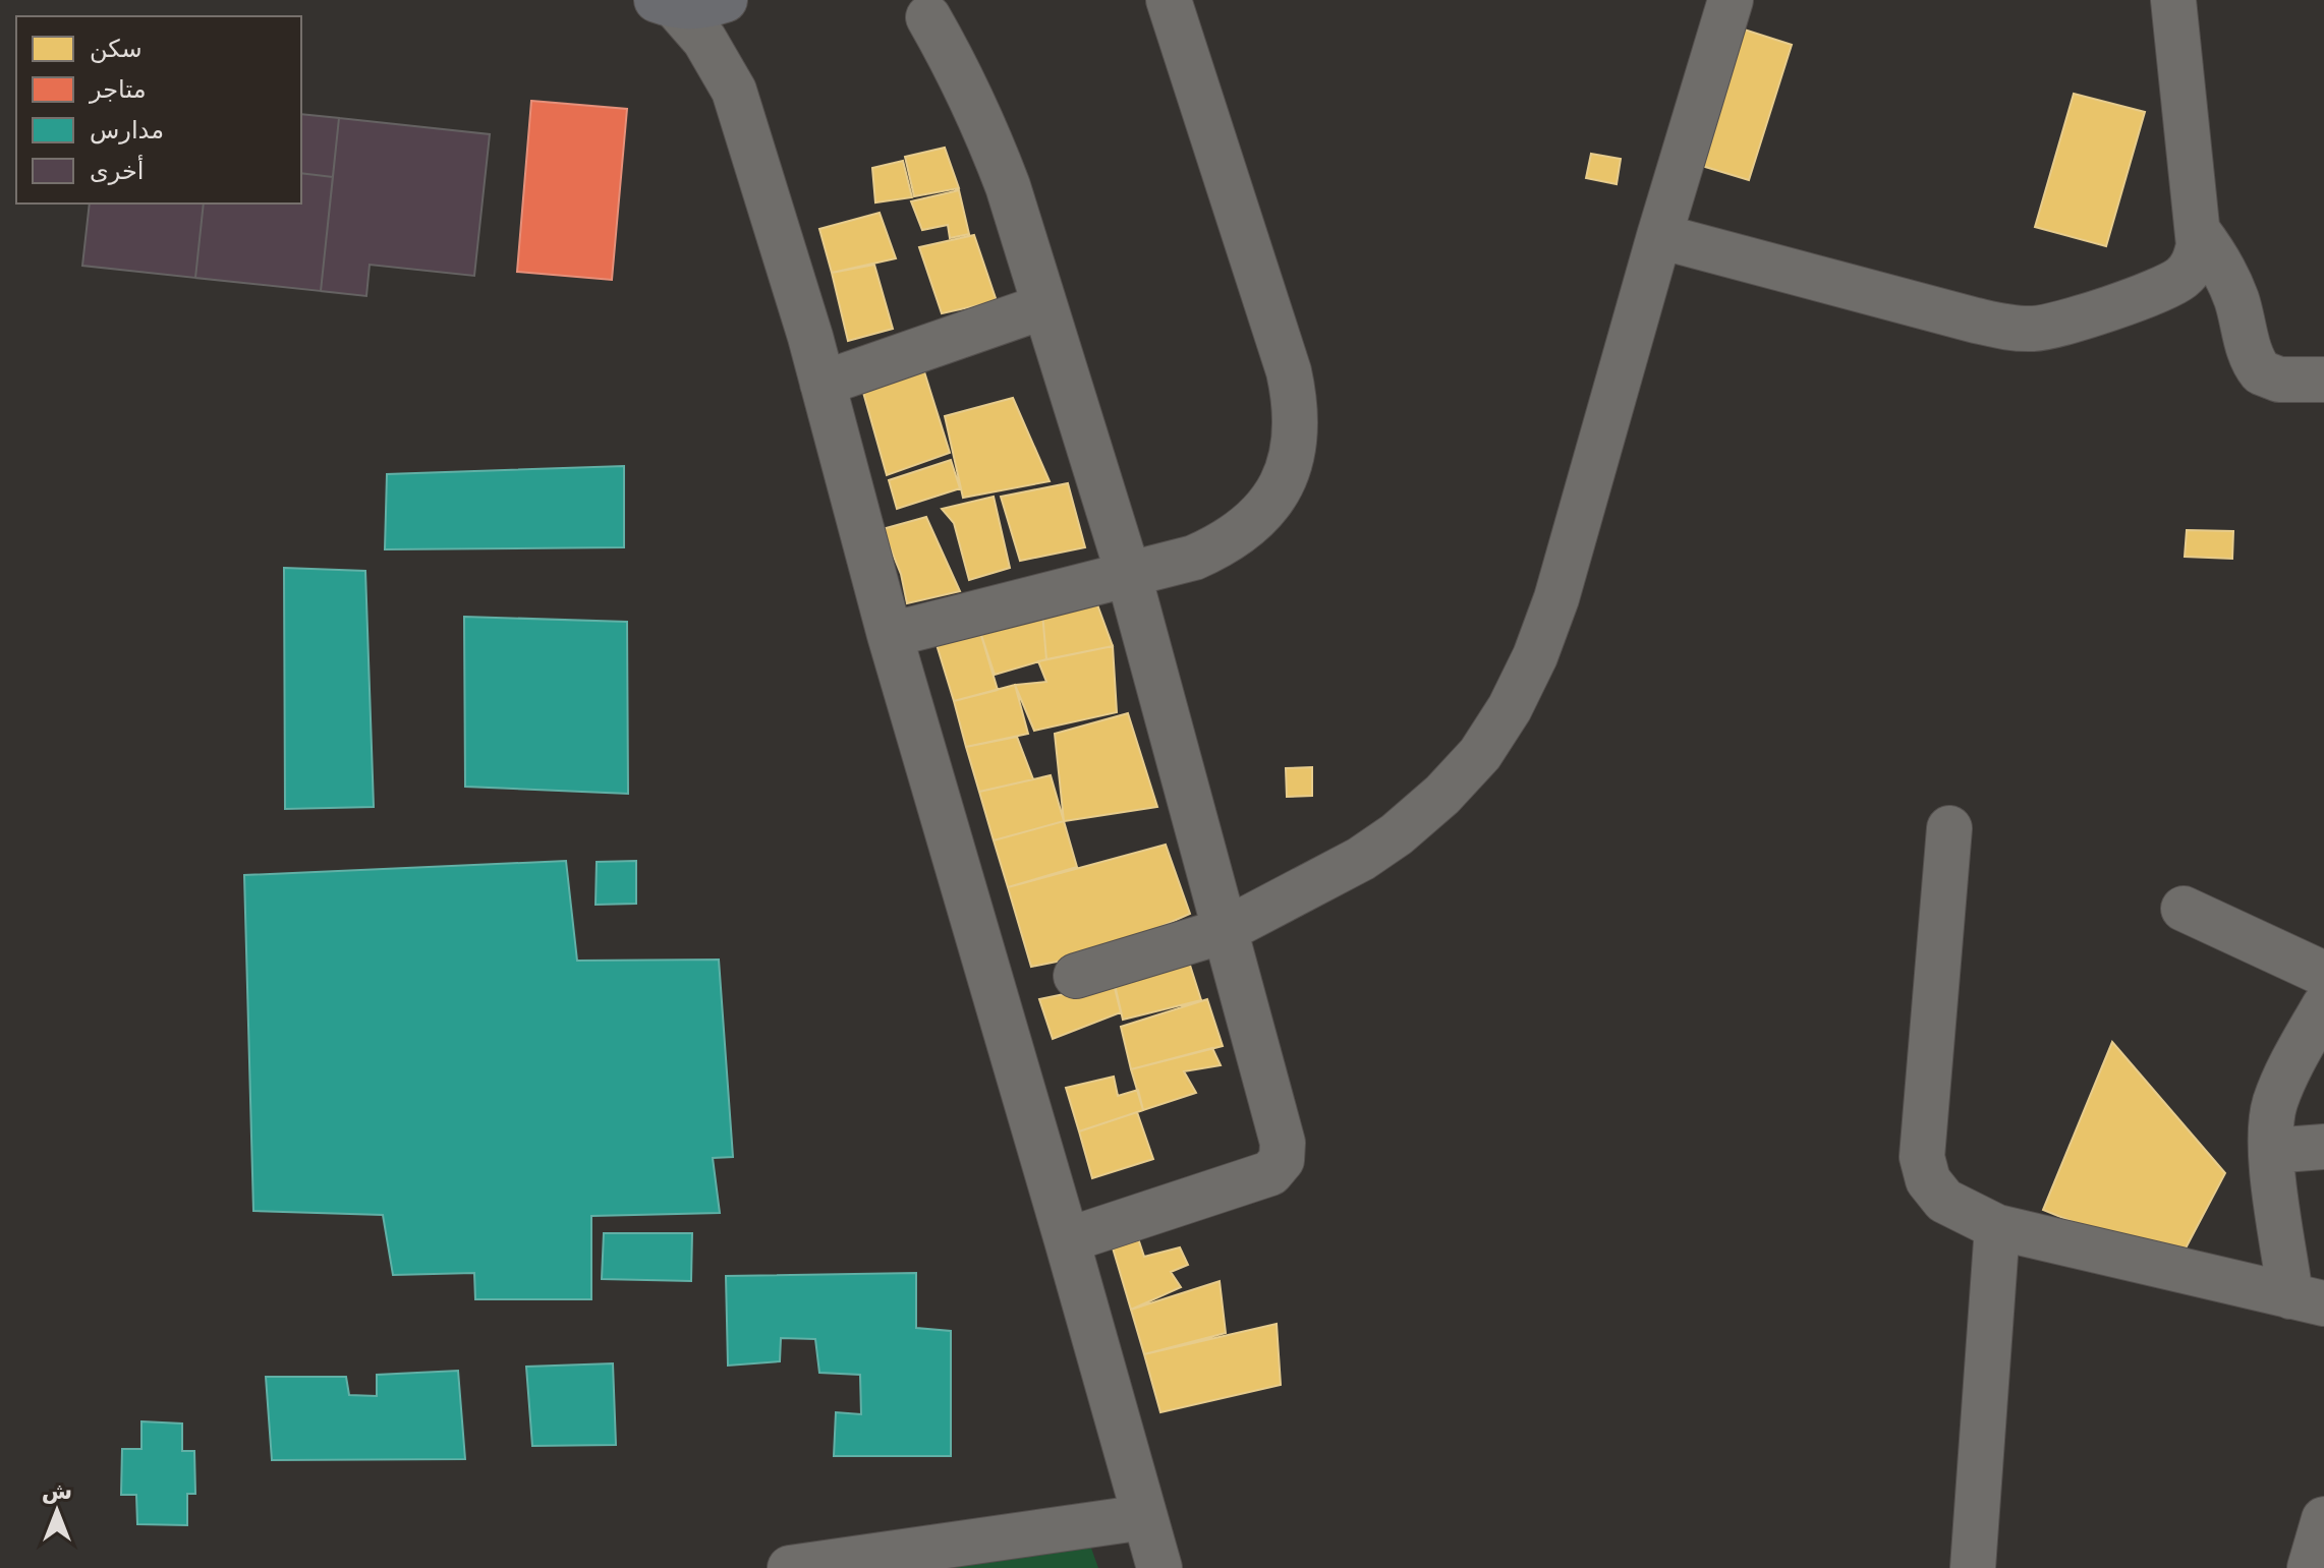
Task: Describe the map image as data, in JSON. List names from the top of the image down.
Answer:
{
  "legend": [
    "سكن",
    "متاجر",
    "مدارس",
    "أخرى"
  ],
  "north": "top"
}
